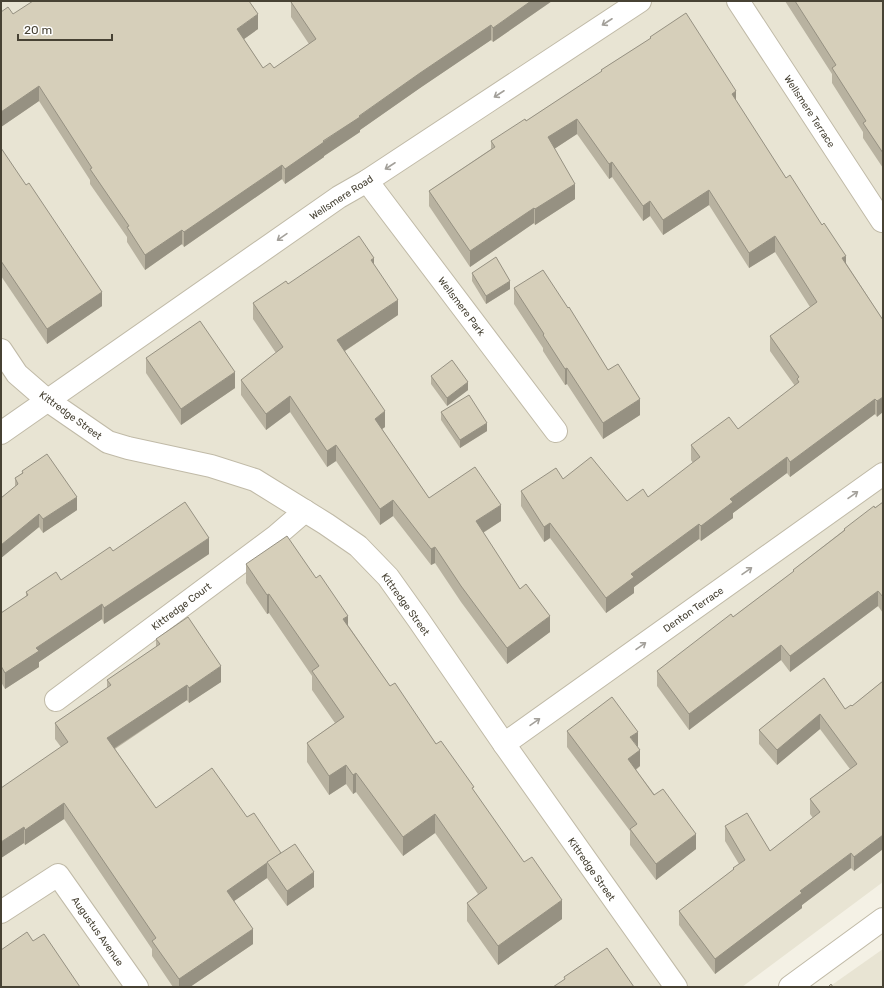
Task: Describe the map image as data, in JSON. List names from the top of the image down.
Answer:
{
  "streets": {
    "street": [
      "Wellsmere Terrace",
      "Wellsmere Road",
      "Wellsmere Park",
      "Kittredge Street",
      "Kittredge Court",
      "Denton Terrace",
      "Augustus Avenue"
    ]
  },
  "crossings": [
    ["Wellsmere Road", "Wellsmere Park"],
    ["Wellsmere Road", "Kittredge Street"],
    ["Kittredge Street", "Kittredge Court"],
    ["Kittredge Street", "Denton Terrace"]
  ],
  "one_way": ["Wellsmere Road", "Denton Terrace"],
  "scale_bar": "20 m"
}
